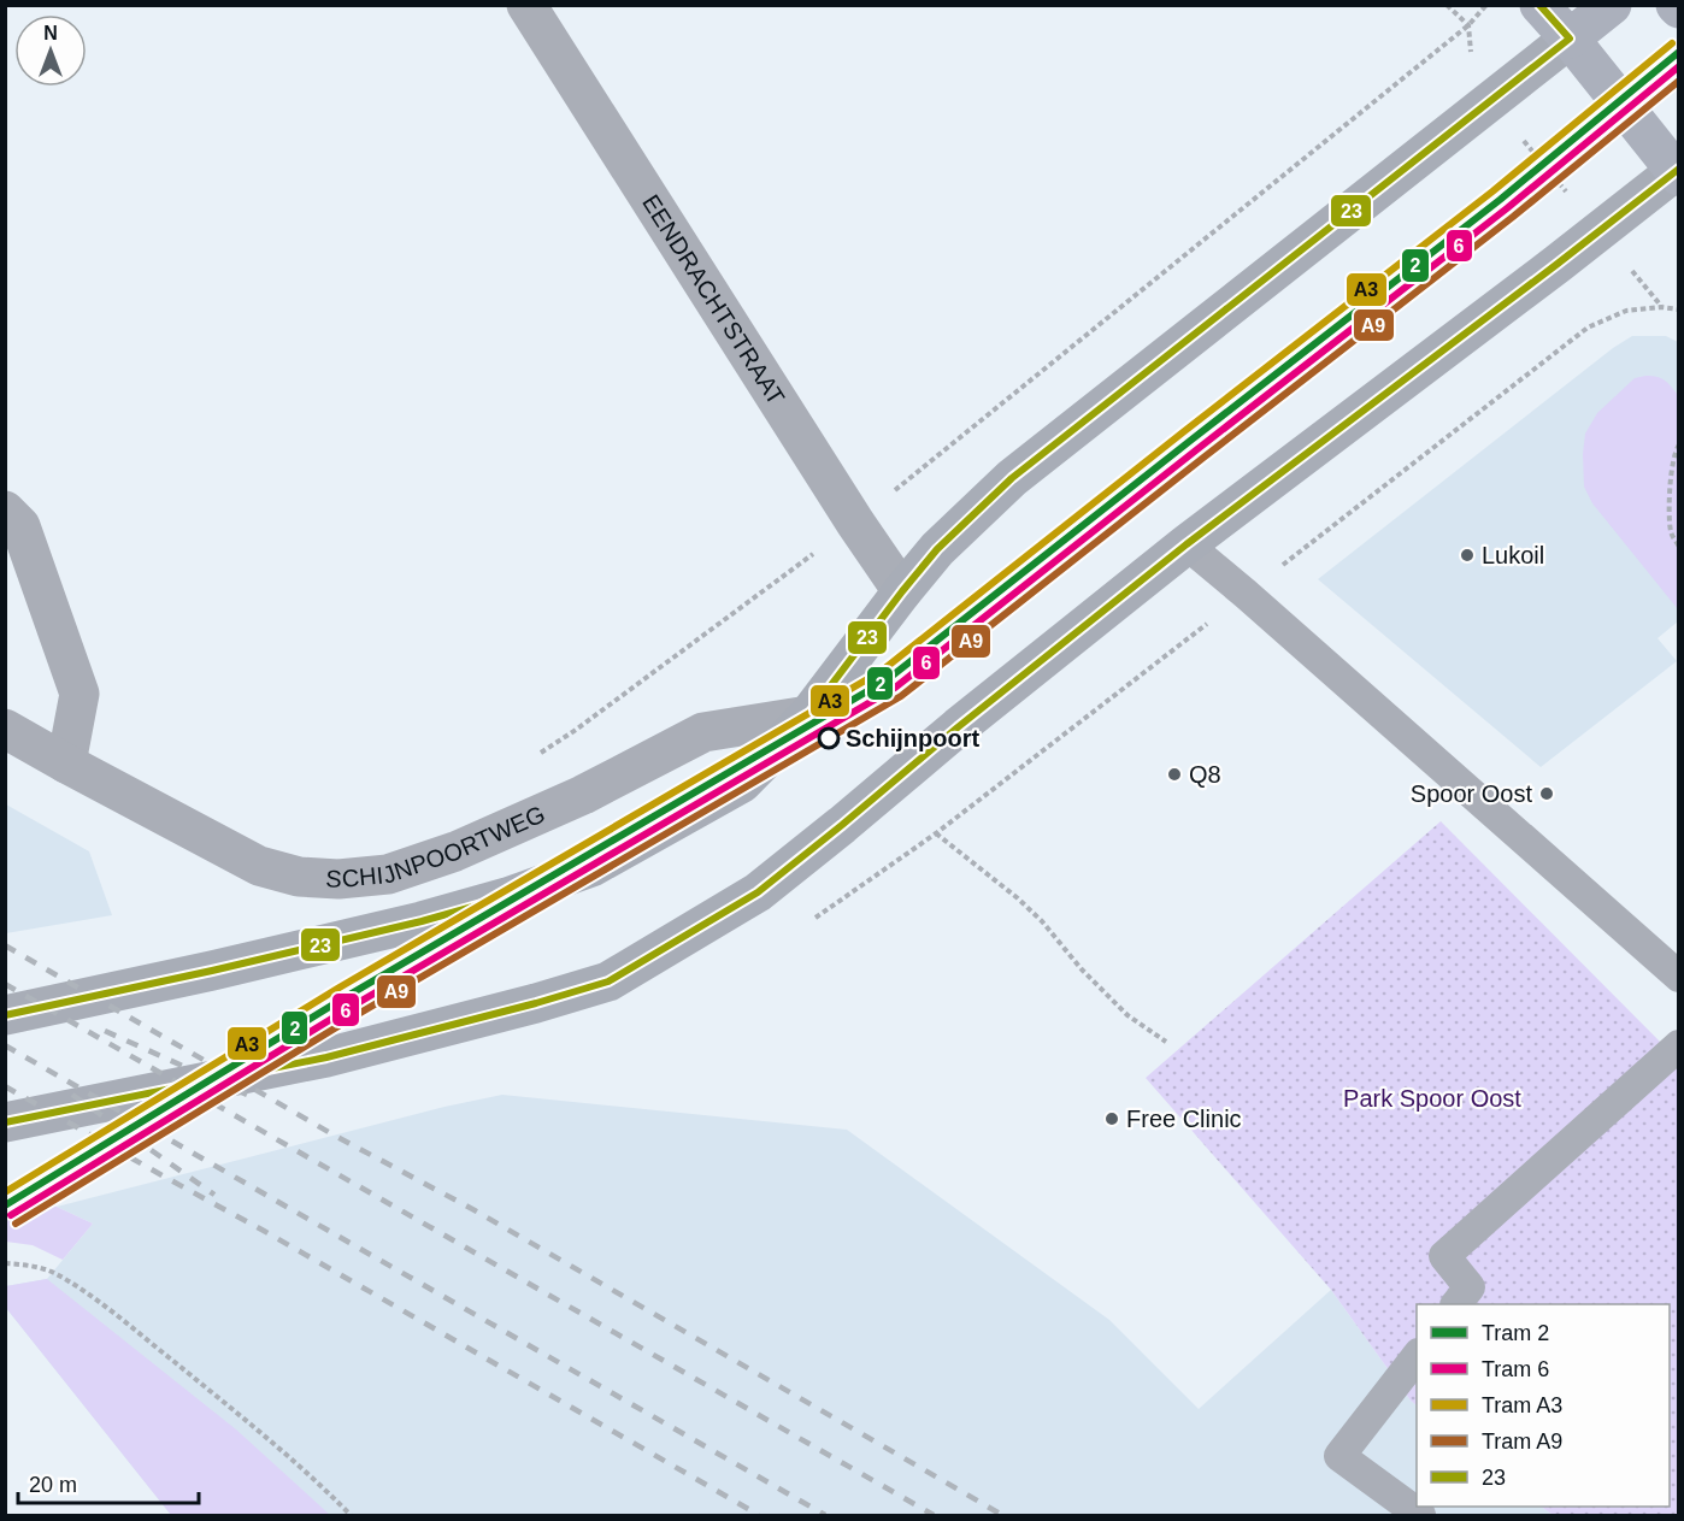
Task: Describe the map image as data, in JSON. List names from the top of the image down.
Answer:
{
  "streets": {
    "street": ["EENDRACHTSTRAAT", "SCHIJNPOORTWEG"]
  },
  "parks": ["Park Spoor Oost"],
  "places": [
    "Lukoil",
    "Schijnpoort",
    "Q8",
    "Spoor Oost",
    "Free Clinic"
  ],
  "lines": [
    "transit line 23",
    "tram line A3",
    "tram line 2",
    "tram line 6",
    "tram line A9"
  ],
  "legend": [
    "Tram 2",
    "Tram 6",
    "Tram A3",
    "Tram A9",
    "23"
  ],
  "scale_bar": "20 m",
  "north": "top"
}
